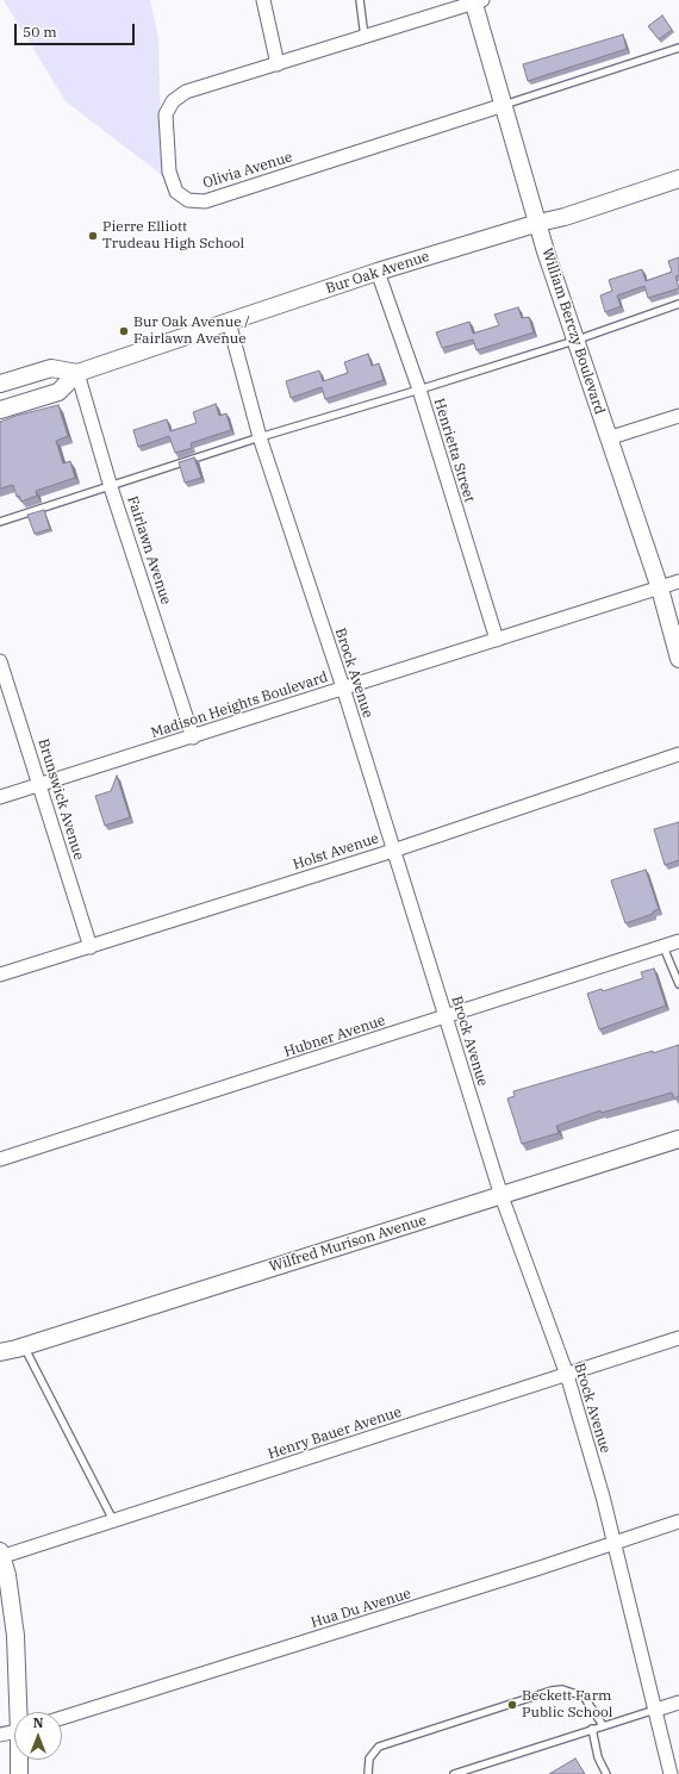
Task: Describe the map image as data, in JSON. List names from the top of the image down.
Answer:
{
  "streets": {
    "street": [
      "Olivia Avenue",
      "Bur Oak Avenue",
      "William Berczy Boulevard",
      "Henrietta Street",
      "Fairlawn Avenue",
      "Brock Avenue",
      "Madison Heights Boulevard",
      "Brunswick Avenue",
      "Holst Avenue",
      "Hubner Avenue",
      "Wilfred Murison Avenue",
      "Henry Bauer Avenue",
      "Hua Du Avenue"
    ]
  },
  "crossings": [
    ["Olivia Avenue", "William Berczy Boulevard"],
    ["Bur Oak Avenue", "William Berczy Boulevard"],
    ["Bur Oak Avenue", "Henrietta Street"],
    ["Bur Oak Avenue", "Fairlawn Avenue"],
    ["Bur Oak Avenue", "Brock Avenue"],
    ["William Berczy Boulevard", "Madison Heights Boulevard"],
    ["Henrietta Street", "Madison Heights Boulevard"],
    ["Fairlawn Avenue", "Madison Heights Boulevard"],
    ["Brock Avenue", "Madison Heights Boulevard"],
    ["Brock Avenue", "Holst Avenue"],
    ["Brock Avenue", "Hubner Avenue"],
    ["Brock Avenue", "Wilfred Murison Avenue"],
    ["Brock Avenue", "Henry Bauer Avenue"],
    ["Brock Avenue", "Hua Du Avenue"],
    ["Madison Heights Boulevard", "Brunswick Avenue"],
    ["Brunswick Avenue", "Holst Avenue"]
  ],
  "places": ["Pierre Elliott Trudeau High School", "Bur Oak Avenue / Fairlawn Avenue", "Beckett Farm Public School"],
  "scale_bar": "50 m",
  "north": "top"
}
